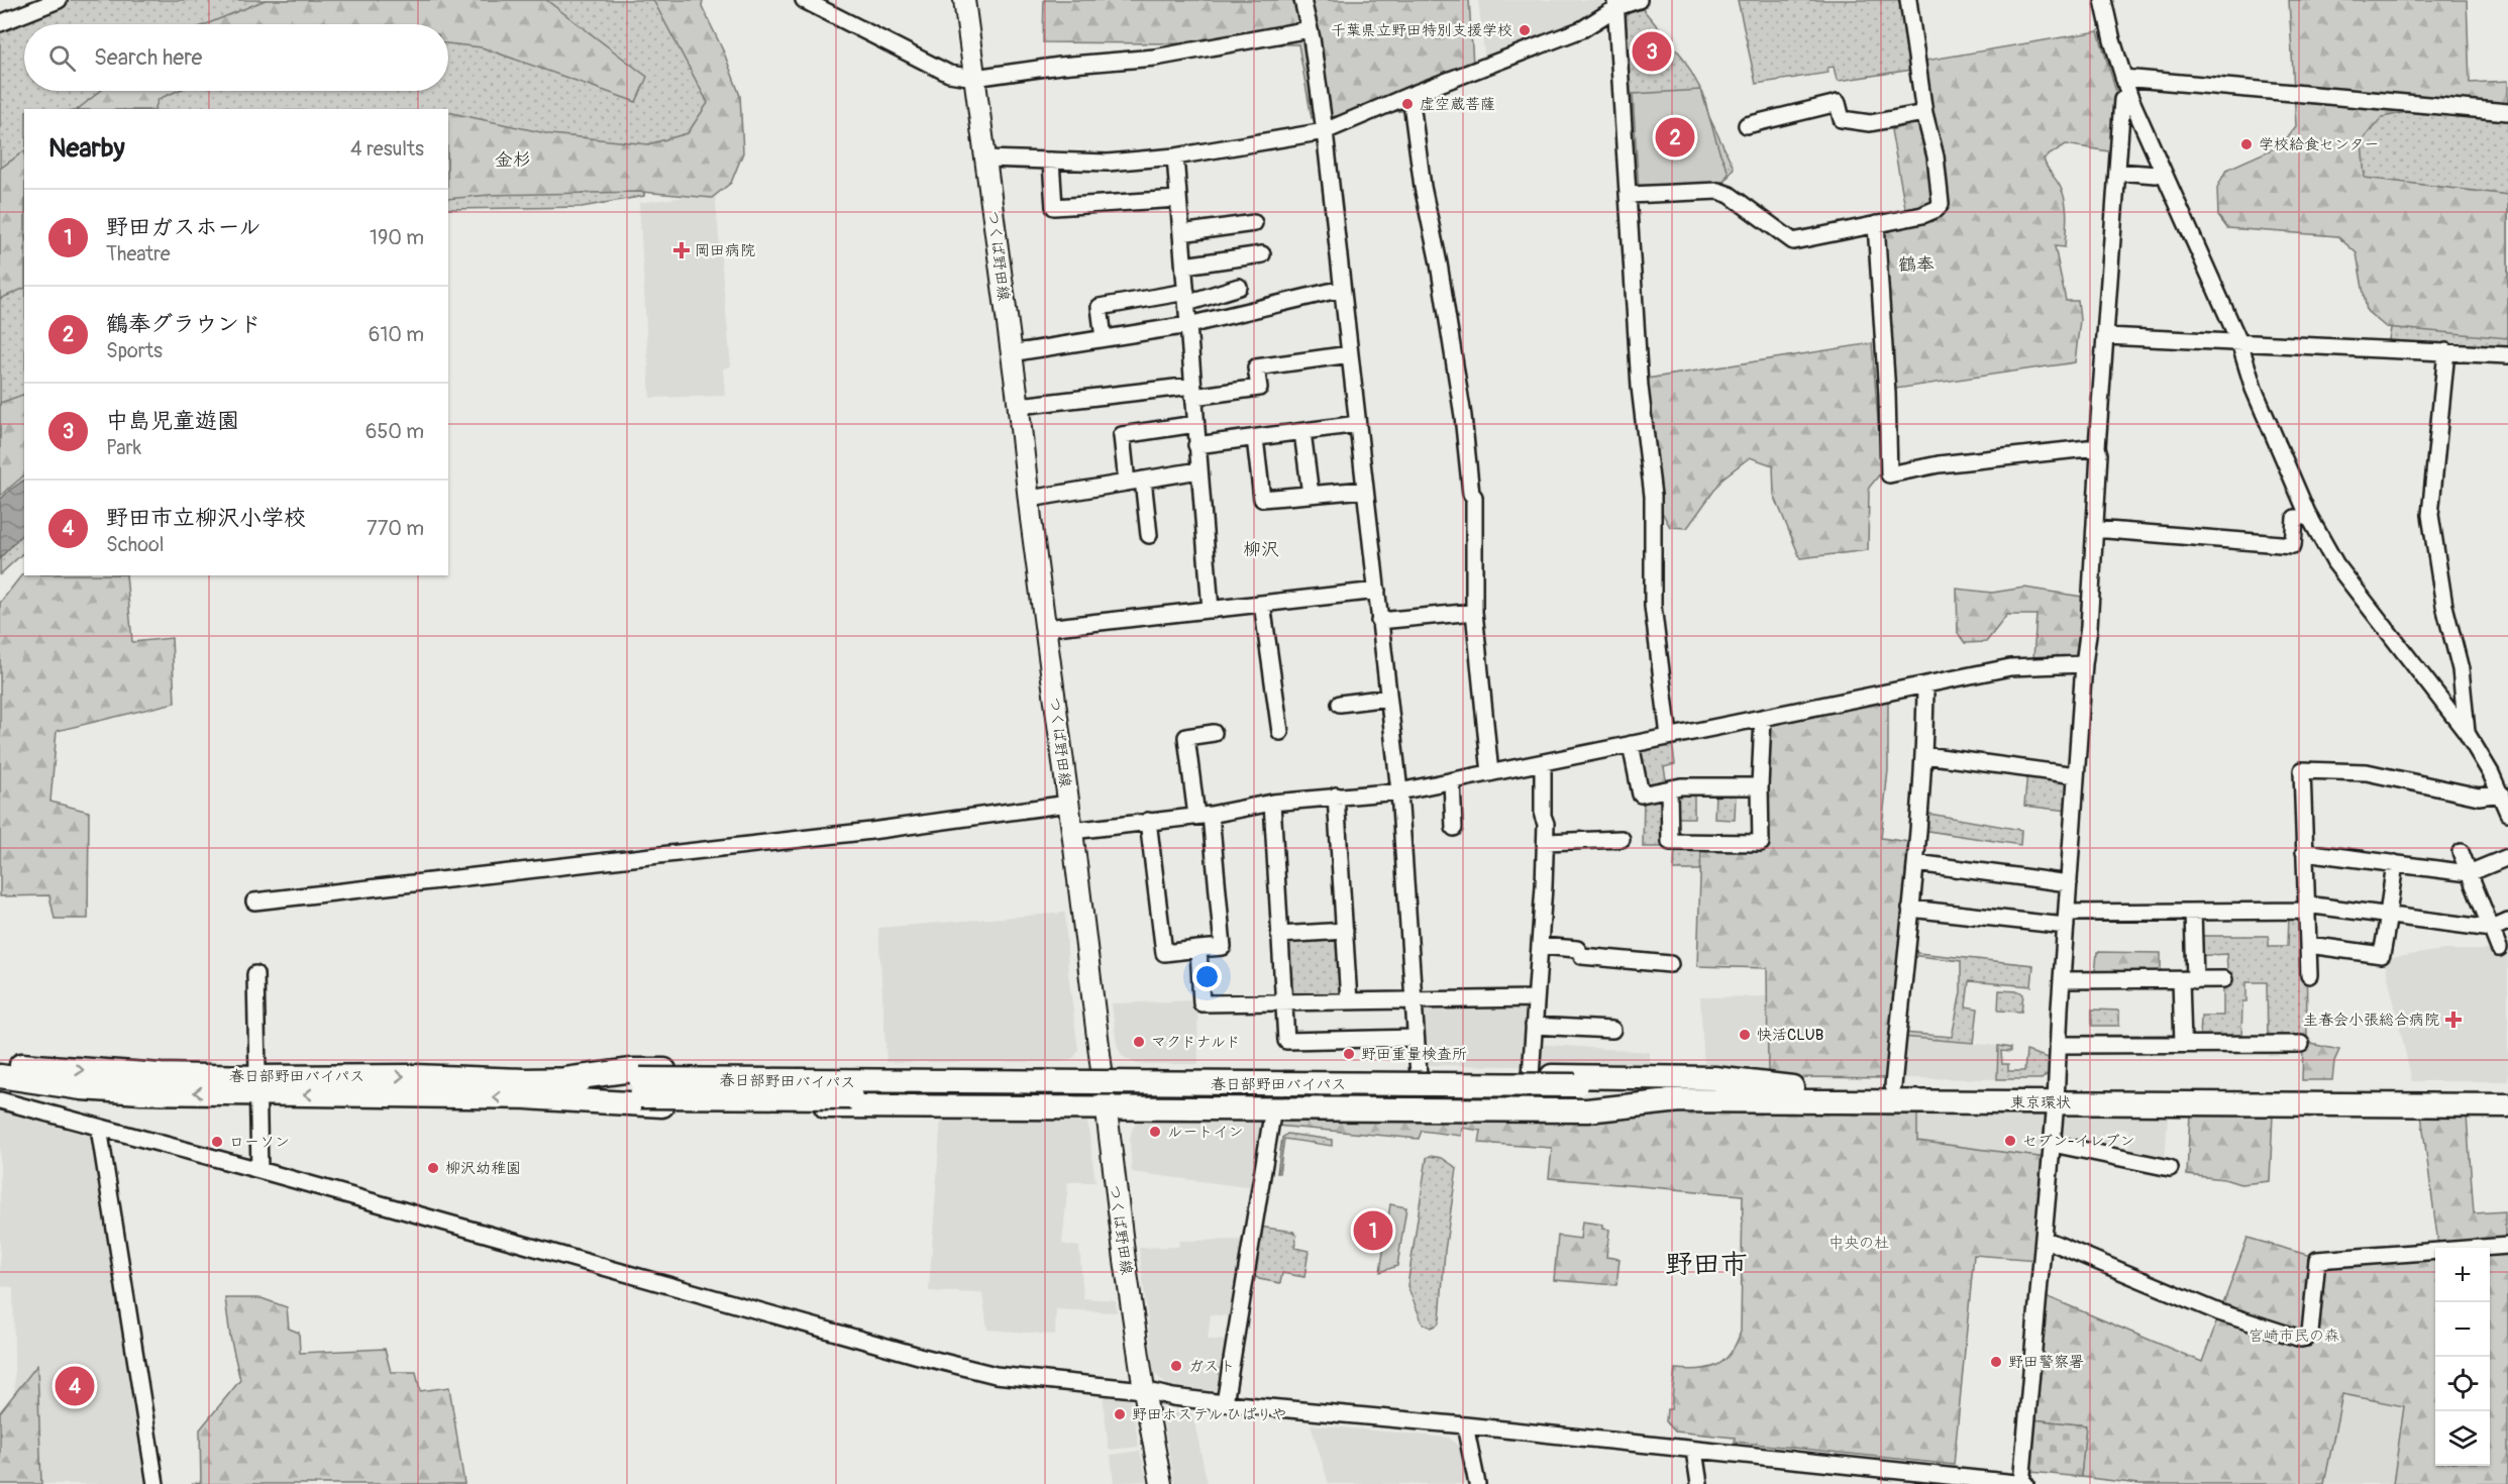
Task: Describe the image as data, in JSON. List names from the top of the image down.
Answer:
{
  "streets": {
    "highway": ["春日部野田バイパス", "東京環状"],
    "main road": ["つくば野田線"]
  },
  "crossings": [
    ["春日部野田バイパス", "東京環状"]
  ],
  "districts": [
    "金杉",
    "鶴奉",
    "柳沢",
    "野田市"
  ],
  "parks": ["中央の杜", "宮崎市民の森"],
  "places": {
    "other": [
      "千葉県立野田特別支援学校",
      "虚空蔵菩薩",
      "学校給食センター",
      "快活CLUB",
      "マクドナルド",
      "野田重量検査所",
      "ルートイン",
      "セブン-イレブン",
      "ローソン",
      "柳沢幼稚園",
      "野田警察署",
      "ガスト",
      "野田ホステル ひばりや"
    ],
    "health": ["岡田病院", "圭春会小張総合病院"]
  },
  "page": {
    "search": "Search here",
    "pins": [
      "3",
      "2",
      "1",
      "4"
    ],
    "heading": ["Nearby", "4 results"],
    "list": [
      {
        "mark": "1",
        "name": "野田ガスホール",
        "note": "Theatre",
        "value": "190 m"
      },
      {
        "mark": "2",
        "name": "鶴奉グラウンド",
        "note": "Sports",
        "value": "610 m"
      },
      {
        "mark": "3",
        "name": "中島児童遊園",
        "note": "Park",
        "value": "650 m"
      },
      {
        "mark": "4",
        "name": "野田市立柳沢小学校",
        "note": "School",
        "value": "770 m"
      }
    ],
    "map_buttons": ["+", "−"]
  }
}
